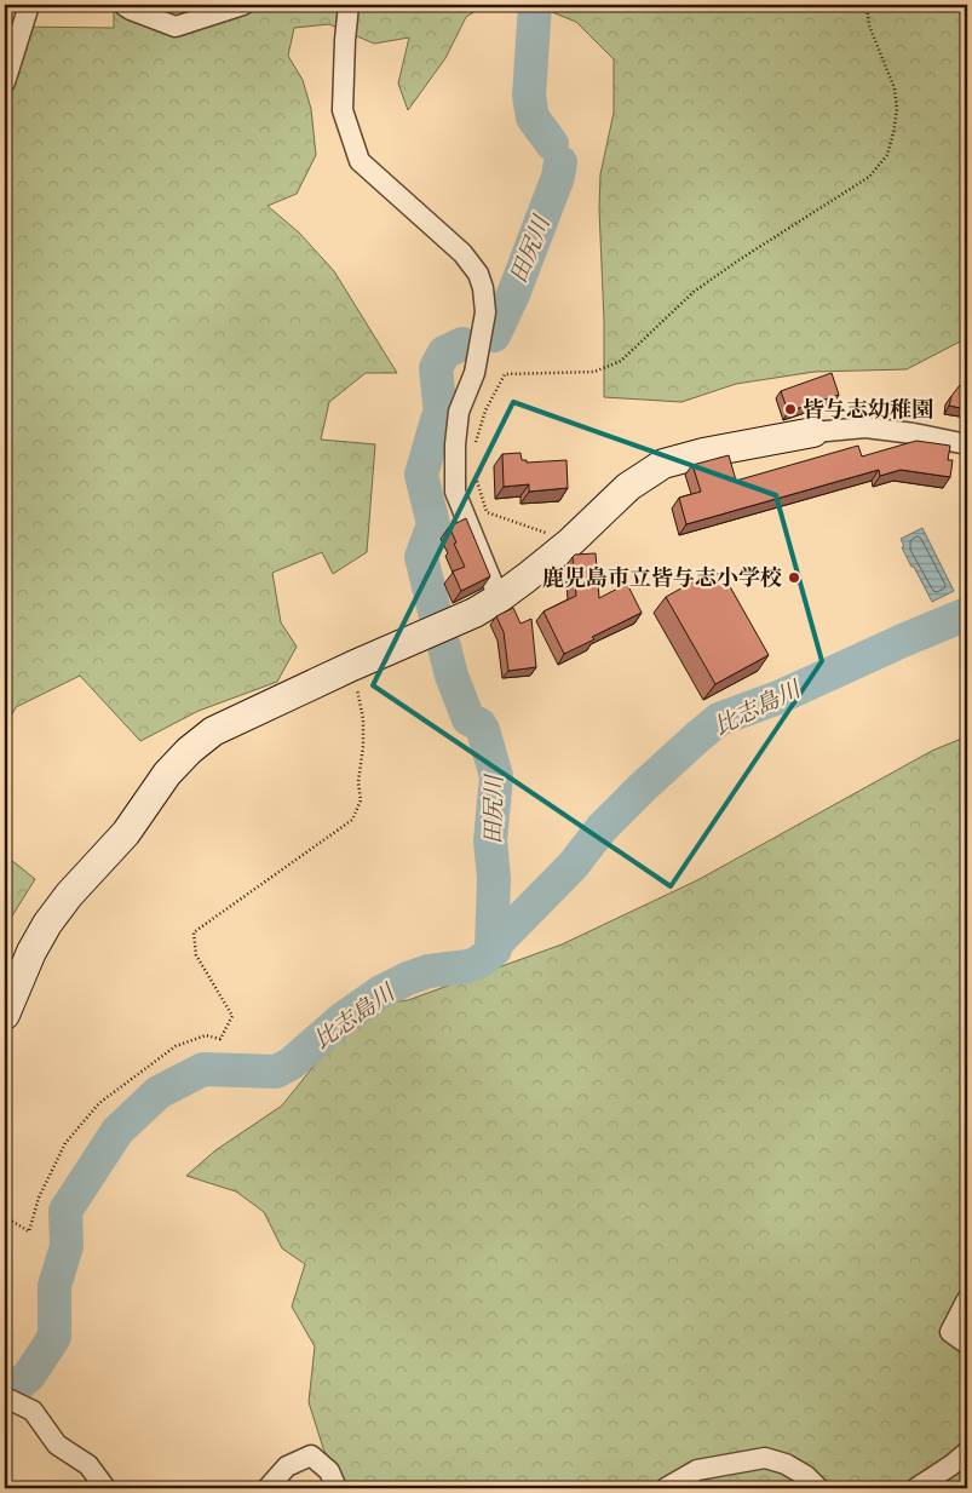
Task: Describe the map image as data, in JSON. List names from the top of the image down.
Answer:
{
  "water": ["田尻川", "比志島川"],
  "places": ["皆与志幼稚園", "鹿児島市立皆与志小学校"]
}
